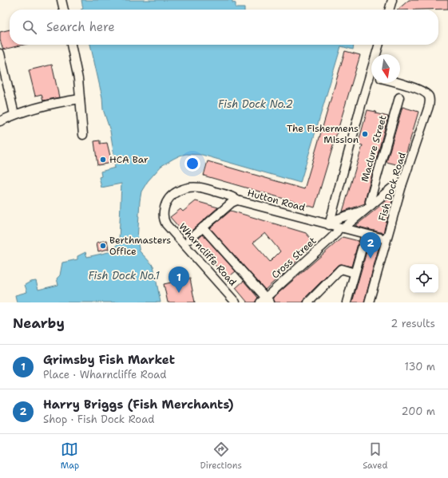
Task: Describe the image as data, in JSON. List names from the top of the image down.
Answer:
{
  "streets": {
    "street": [
      "Maclure Street",
      "Fish Dock Road",
      "Hutton Road",
      "Wharncliffe Road",
      "Cross Street"
    ]
  },
  "crossings": [
    ["Maclure Street", "Cross Street"],
    ["Fish Dock Road", "Hutton Road"],
    ["Fish Dock Road", "Cross Street"],
    ["Hutton Road", "Wharncliffe Road"],
    ["Hutton Road", "Cross Street"]
  ],
  "water": ["Fish Dock No.2", "Fish Dock No.1"],
  "places": ["The Fishermens Mission", "HCA Bar", "Berthmasters Office"],
  "north": "bottom",
  "page": {
    "search": "Search here",
    "pins": ["2", "1"],
    "heading": ["Nearby", "2 results"],
    "list": [
      {
        "mark": "1",
        "name": "Grimsby Fish Market",
        "note": "Place · Wharncliffe Road",
        "value": "130 m"
      },
      {
        "mark": "2",
        "name": "Harry Briggs (Fish Merchants)",
        "note": "Shop · Fish Dock Road",
        "value": "200 m"
      }
    ],
    "nav": ["Map", "Directions", "Saved"]
  }
}
